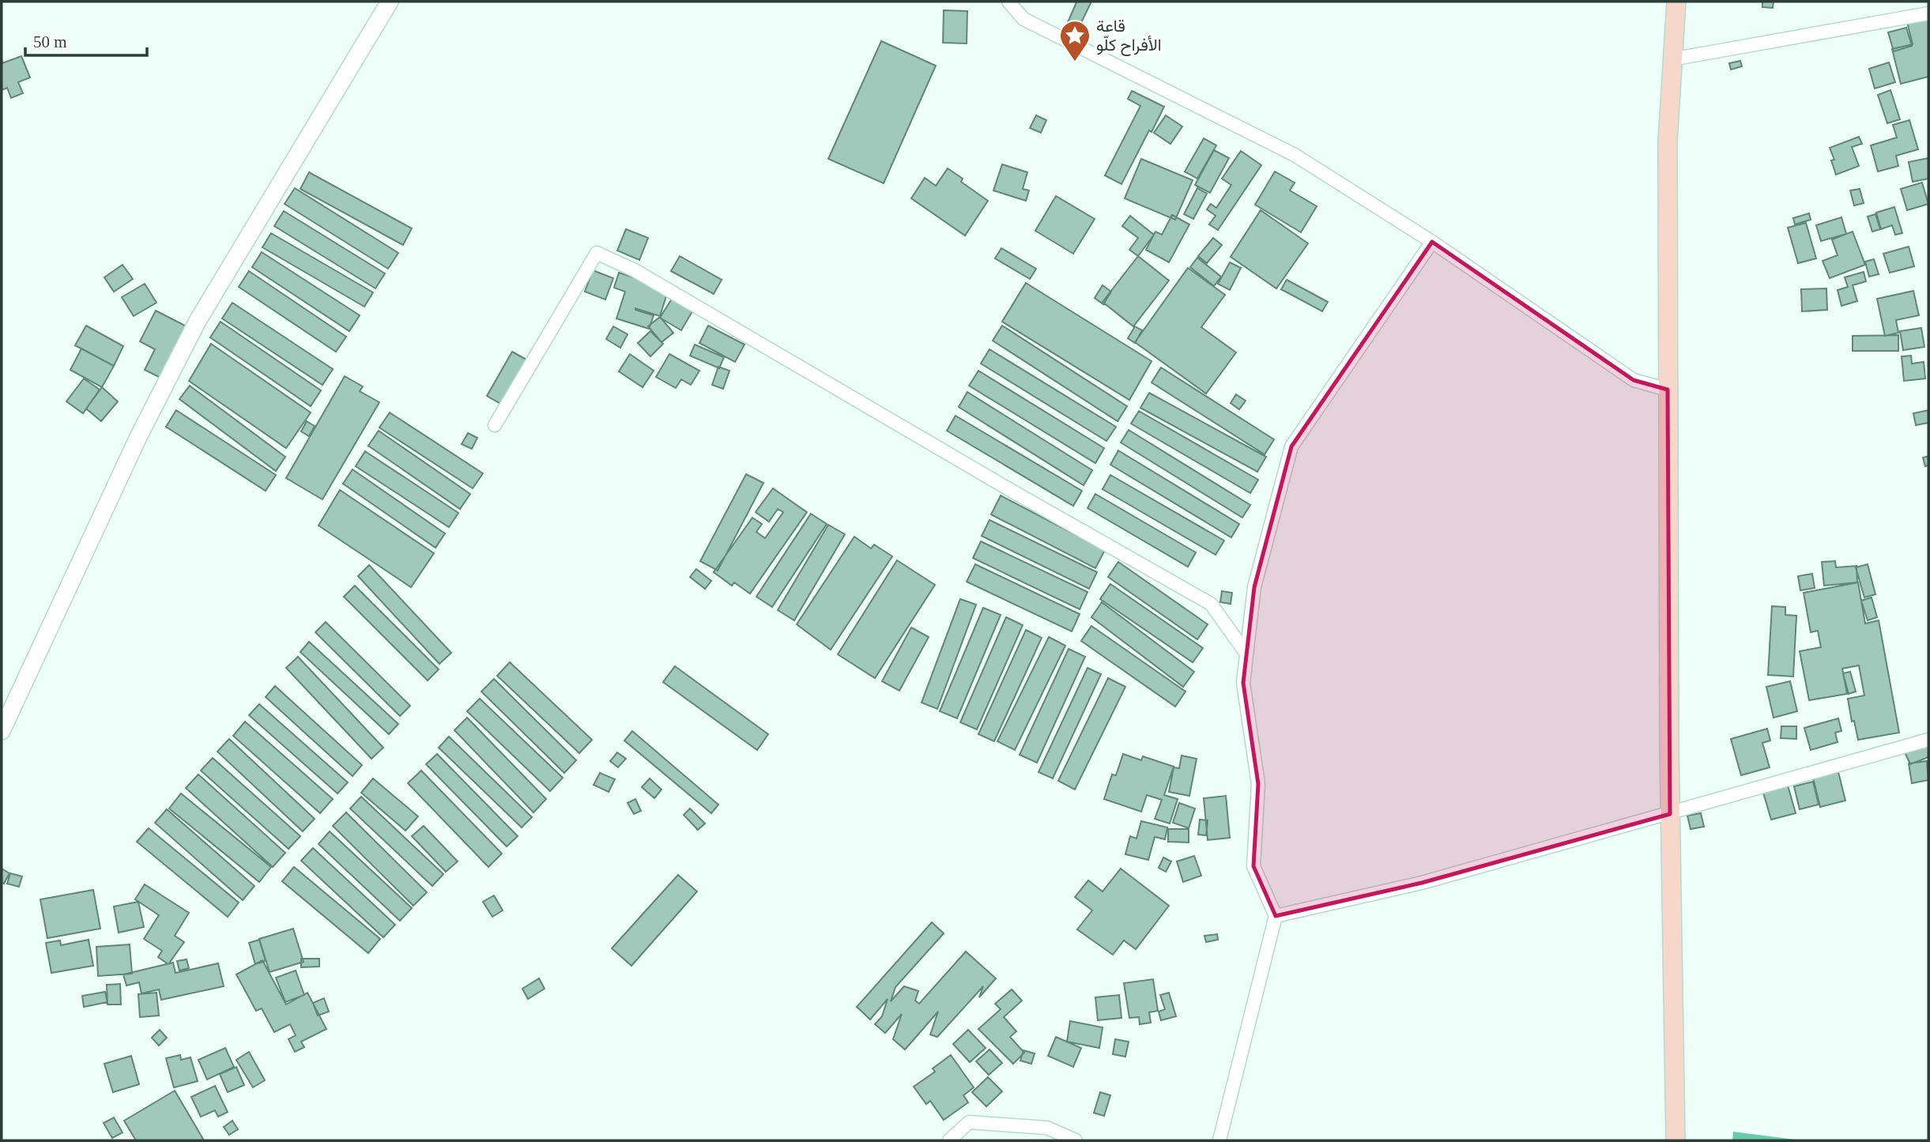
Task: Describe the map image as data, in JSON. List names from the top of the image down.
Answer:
{
  "places": {
    "place": ["قاعة الأفراح كلّو"]
  },
  "scale_bar": "50 m"
}
